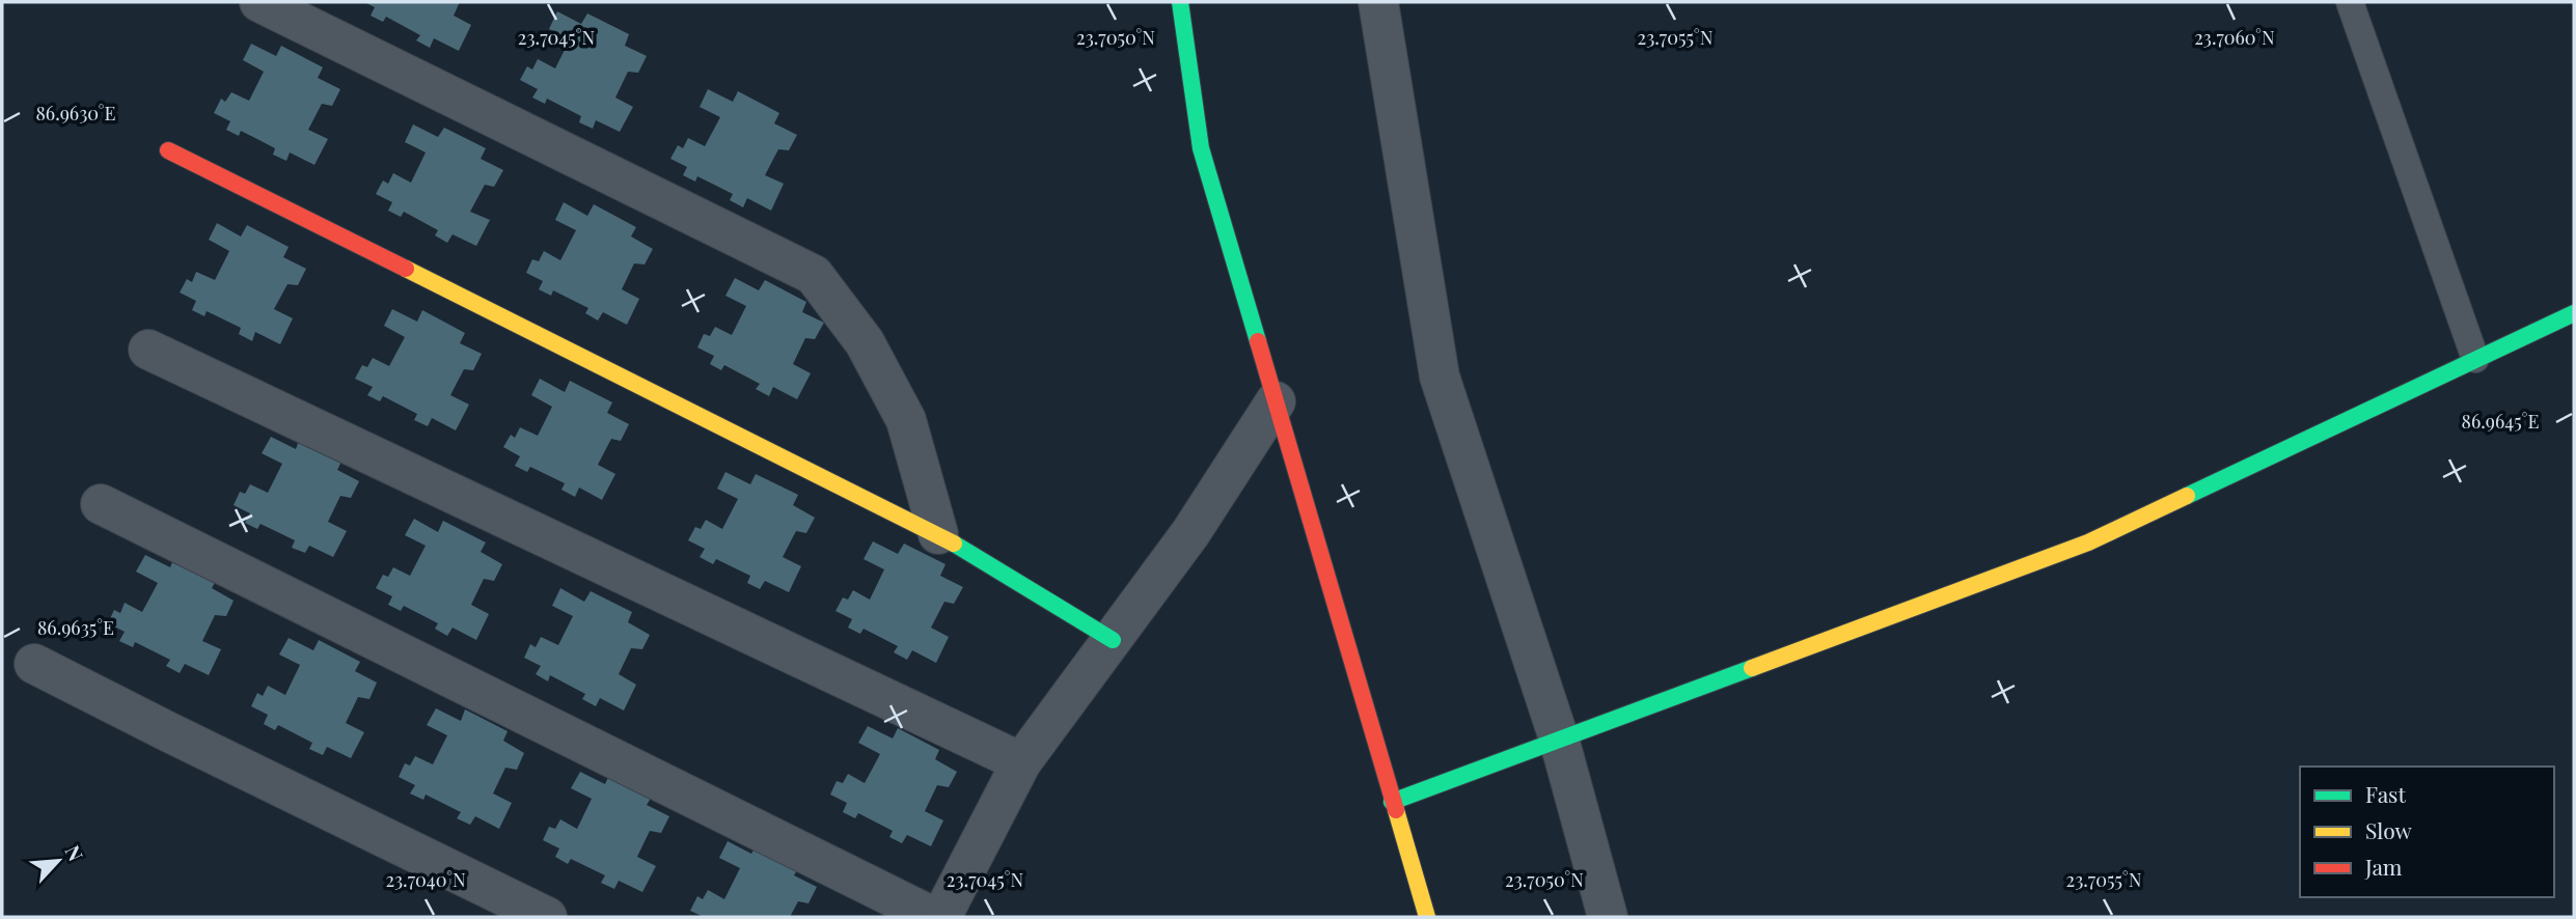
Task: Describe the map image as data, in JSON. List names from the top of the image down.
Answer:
{
  "legend": ["Fast", "Slow", "Jam"],
  "north": "top right",
  "coordinates": [
    "23.7045°N",
    "23.7050°N",
    "23.7055°N",
    "23.7060°N",
    "86.9630°E",
    "86.9645°E",
    "86.9635°E",
    "23.7040°N"
  ]
}
